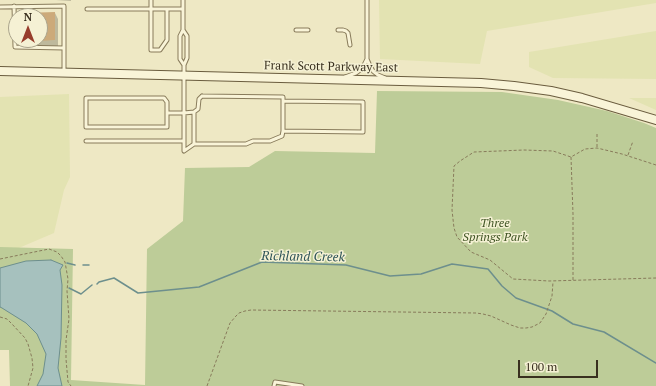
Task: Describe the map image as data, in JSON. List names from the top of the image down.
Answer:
{
  "streets": {
    "main road": ["Frank Scott Parkway East"]
  },
  "water": ["Richland Creek"],
  "parks": ["Three Springs Park"],
  "scale_bar": "100 m",
  "north": "top"
}
